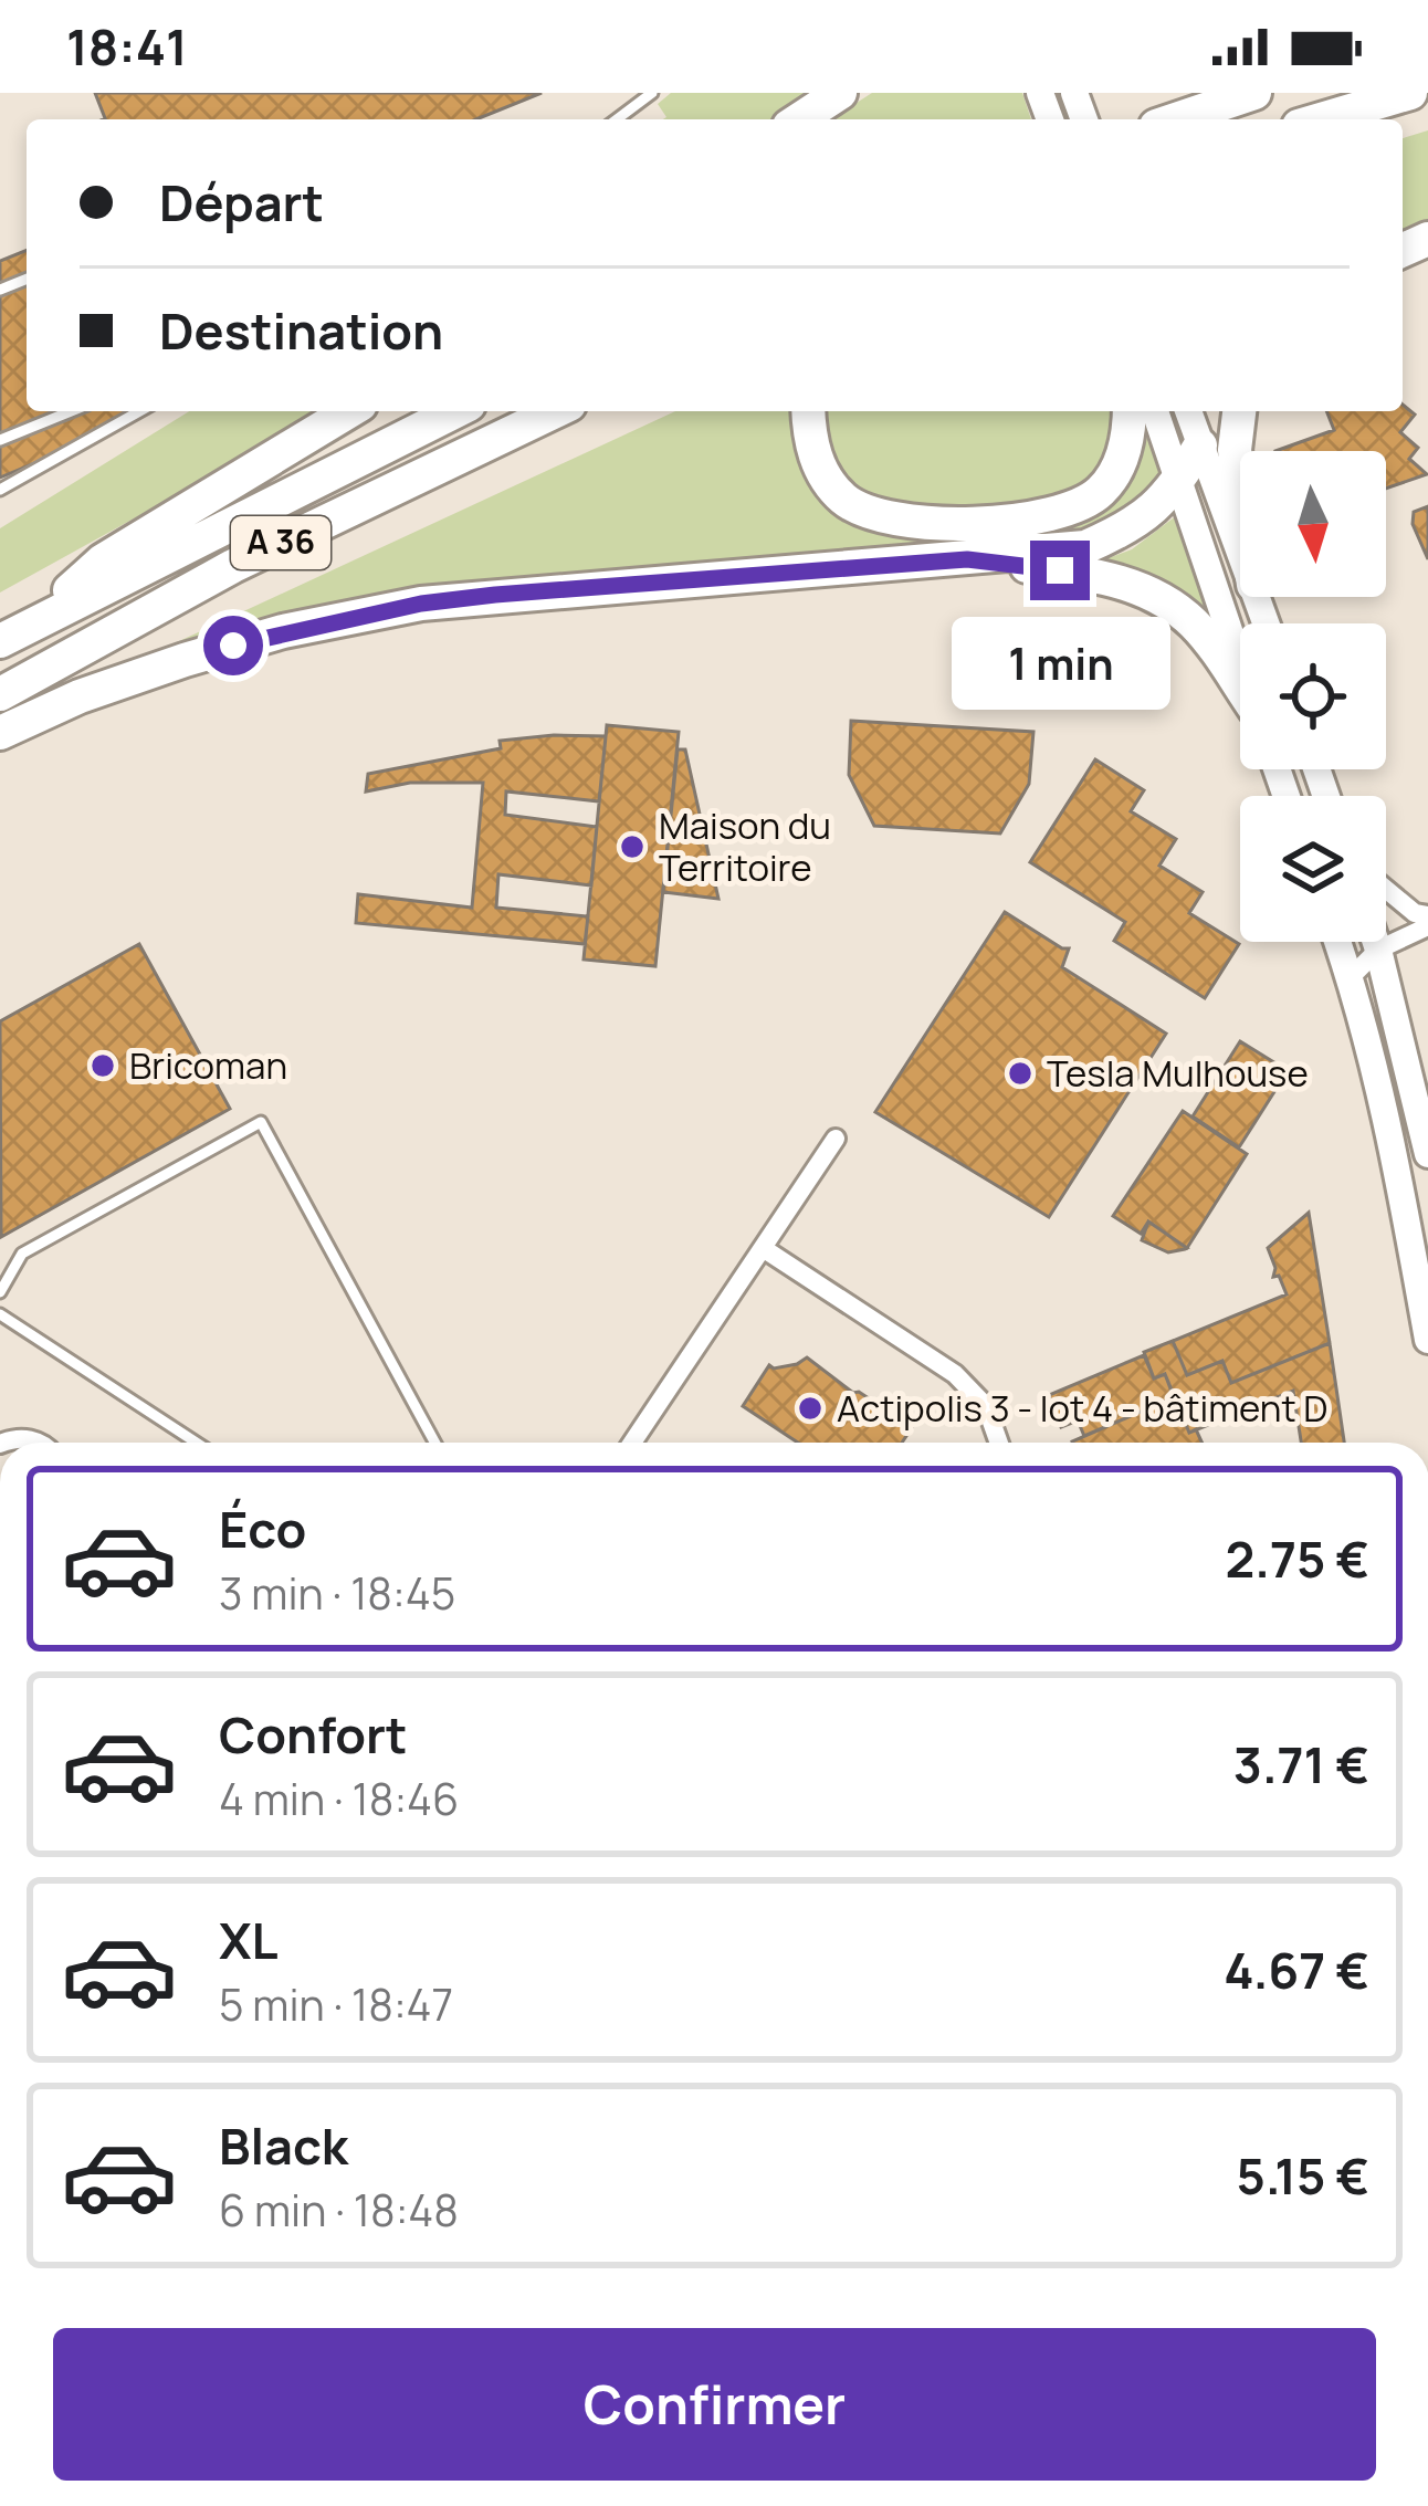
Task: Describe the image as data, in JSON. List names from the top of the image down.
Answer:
{
  "streets": {
    "highway": ["A 36"]
  },
  "places": [
    "Maison du Territoire",
    "Bricoman",
    "Tesla Mulhouse",
    "Actipolis 3 - lot 4 - bâtiment D"
  ],
  "north": "bottom",
  "page": {
    "status": "18:41",
    "banner": ["Départ", "Destination"],
    "bubble": "1 min",
    "list": [
      {
        "name": "Éco",
        "note": "3 min · 18:45",
        "value": "2.75 €"
      },
      {
        "name": "Confort",
        "note": "4 min · 18:46",
        "value": "3.71 €"
      },
      {
        "name": "XL",
        "note": "5 min · 18:47",
        "value": "4.67 €"
      },
      {
        "name": "Black",
        "note": "6 min · 18:48",
        "value": "5.15 €"
      }
    ],
    "buttons": "Confirmer"
  }
}
